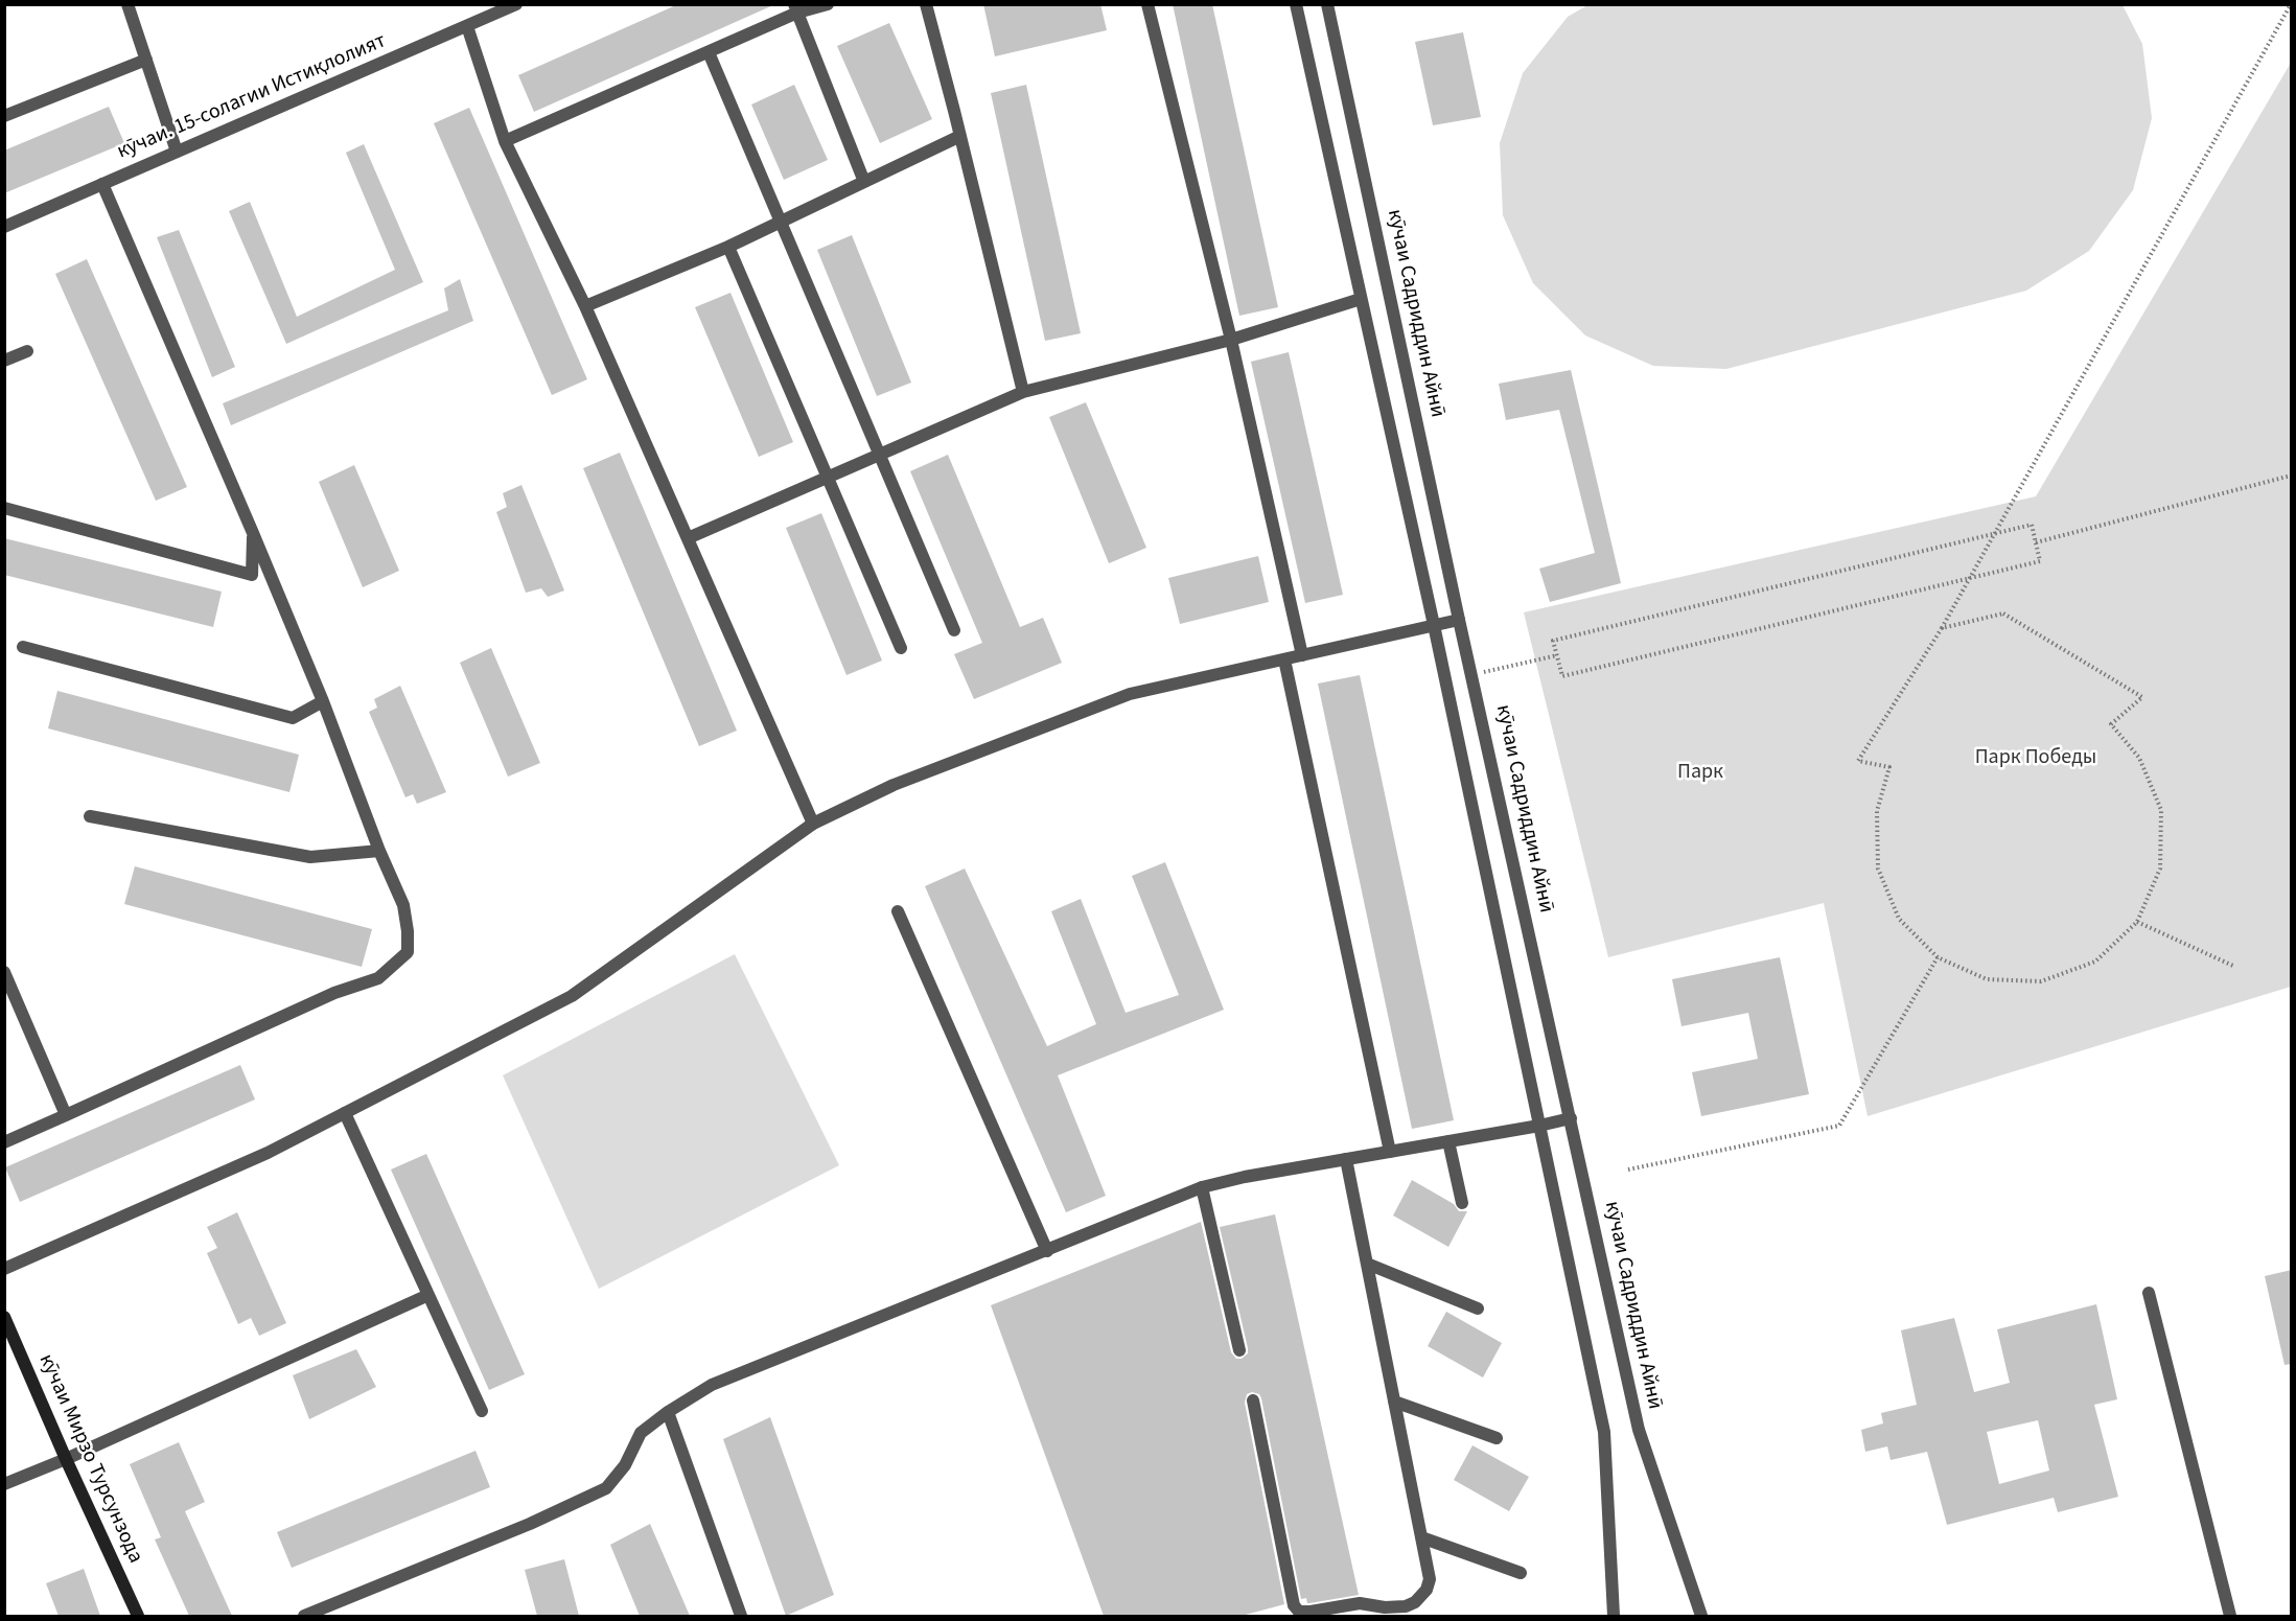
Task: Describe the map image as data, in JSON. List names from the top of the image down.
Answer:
{
  "streets": {
    "main road": ["кӯчаи Мирзо Турсунзода"],
    "street": ["кӯчаи. 15-солагии Истиқлолият", "кӯчаи Садриддин Айнӣ"]
  },
  "parks": ["Парк Победы", "Парк"]
}
